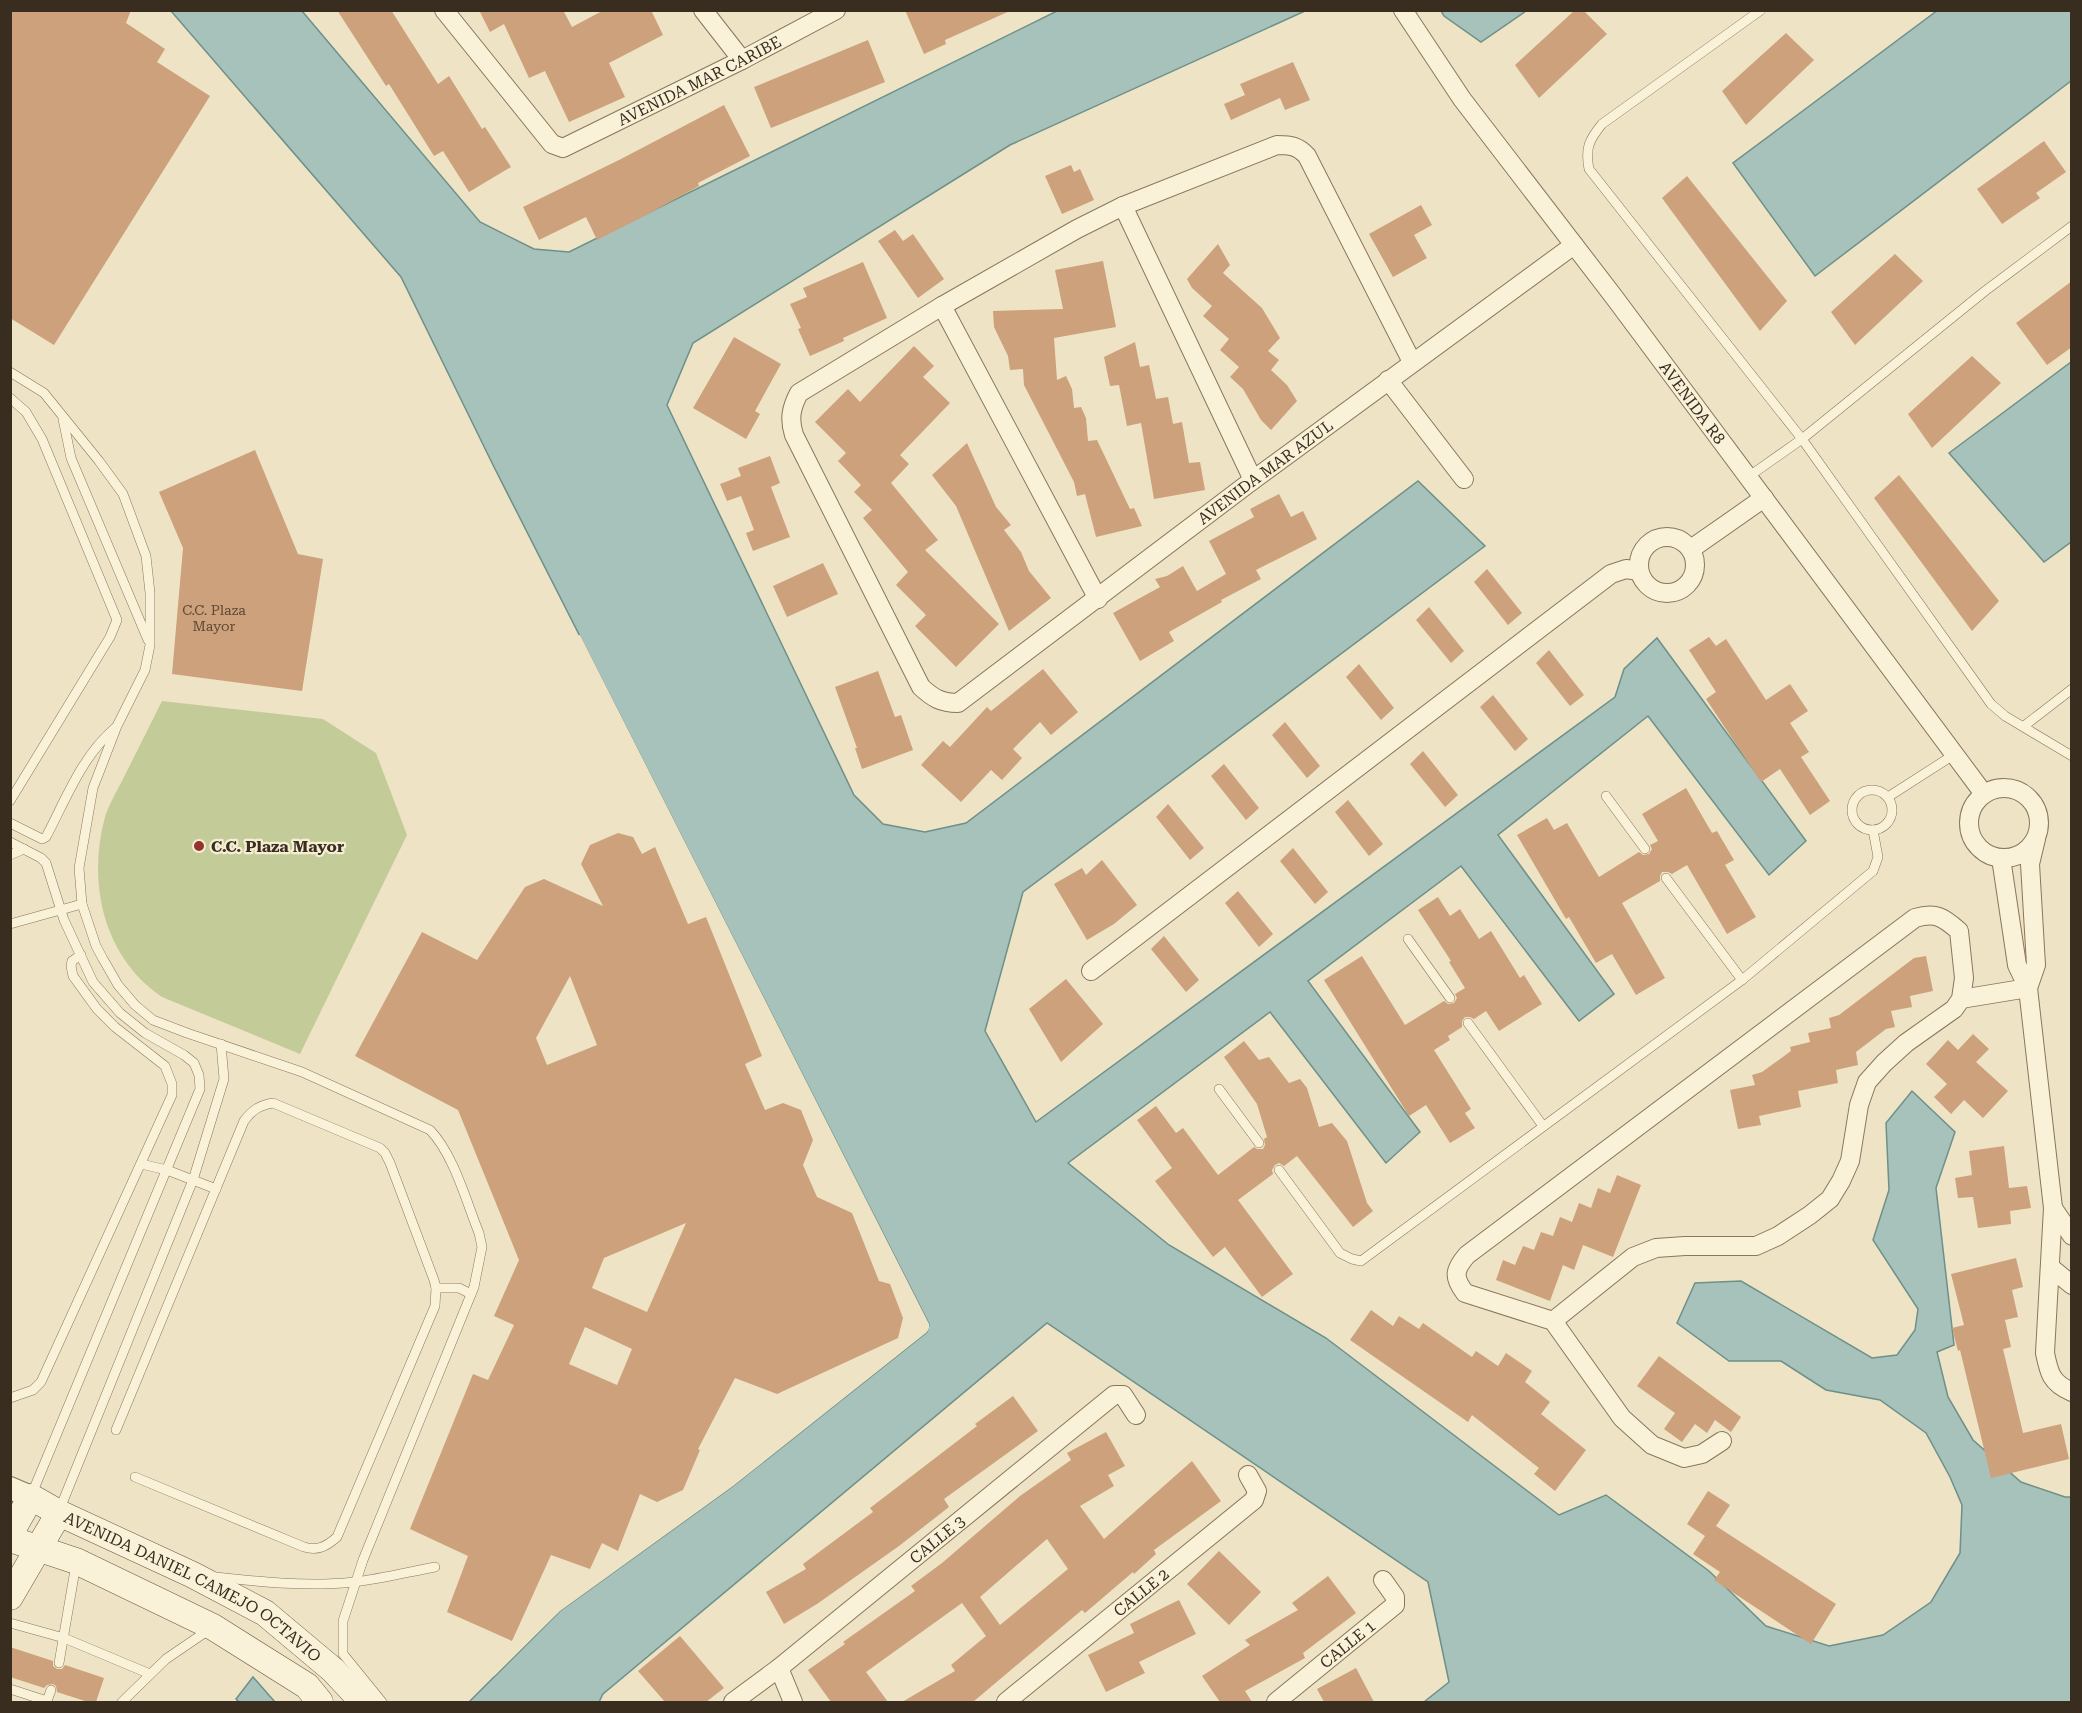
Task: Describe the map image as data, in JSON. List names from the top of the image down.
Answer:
{
  "streets": {
    "main road": ["AVENIDA DANIEL CAMEJO OCTAVIO"],
    "street": [
      "AVENIDA MAR CARIBE",
      "AVENIDA R8",
      "AVENIDA MAR AZUL",
      "CALLE 3",
      "CALLE 2",
      "CALLE 1"
    ]
  },
  "crossings": [
    ["AVENIDA R8", "AVENIDA MAR AZUL"]
  ],
  "places": ["C.C. Plaza Mayor"],
  "house_numbers": ["C.C. Plaza Mayor"]
}
